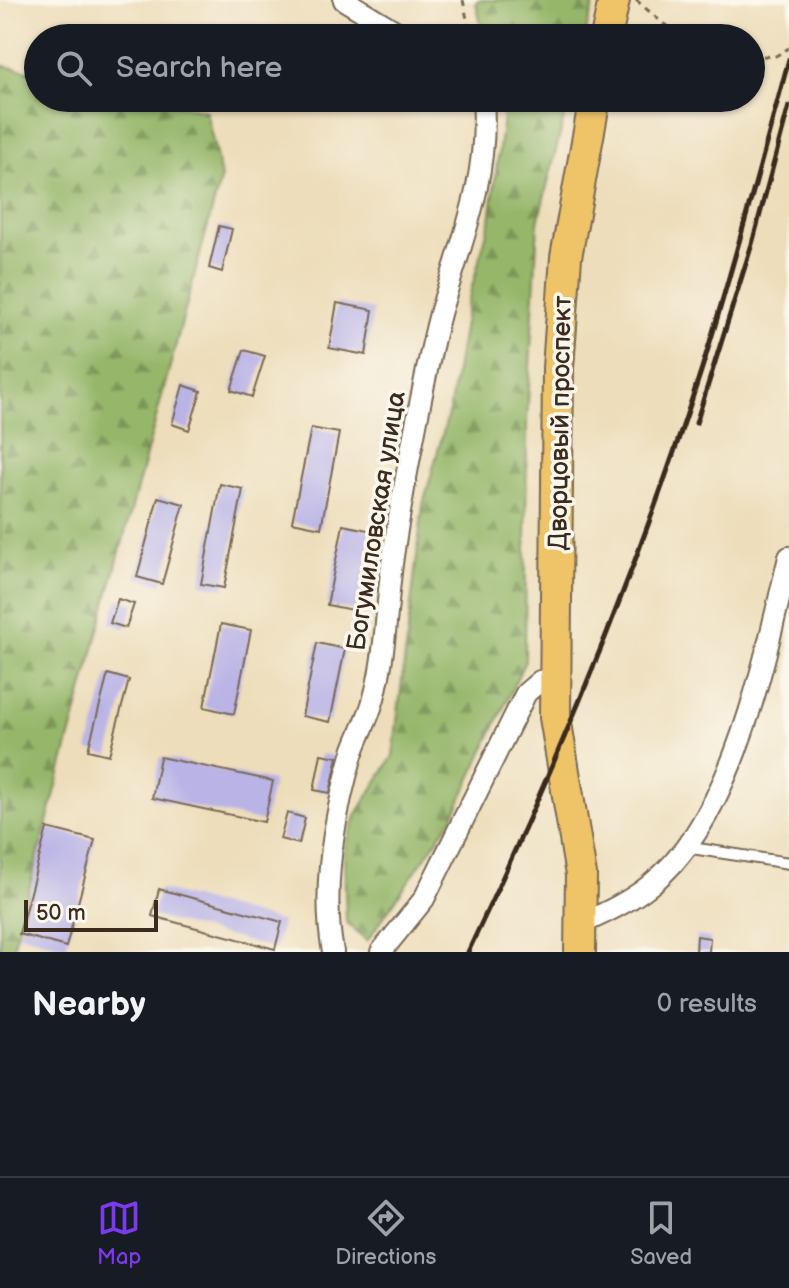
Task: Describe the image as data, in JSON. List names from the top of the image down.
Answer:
{
  "streets": {
    "main road": ["Дворцовый проспект"],
    "street": ["Богумиловская улица"]
  },
  "scale_bar": "50 m",
  "page": {
    "search": "Search here",
    "scale": "50 m",
    "heading": ["Nearby", "0 results"],
    "nav": ["Map", "Directions", "Saved"]
  }
}
